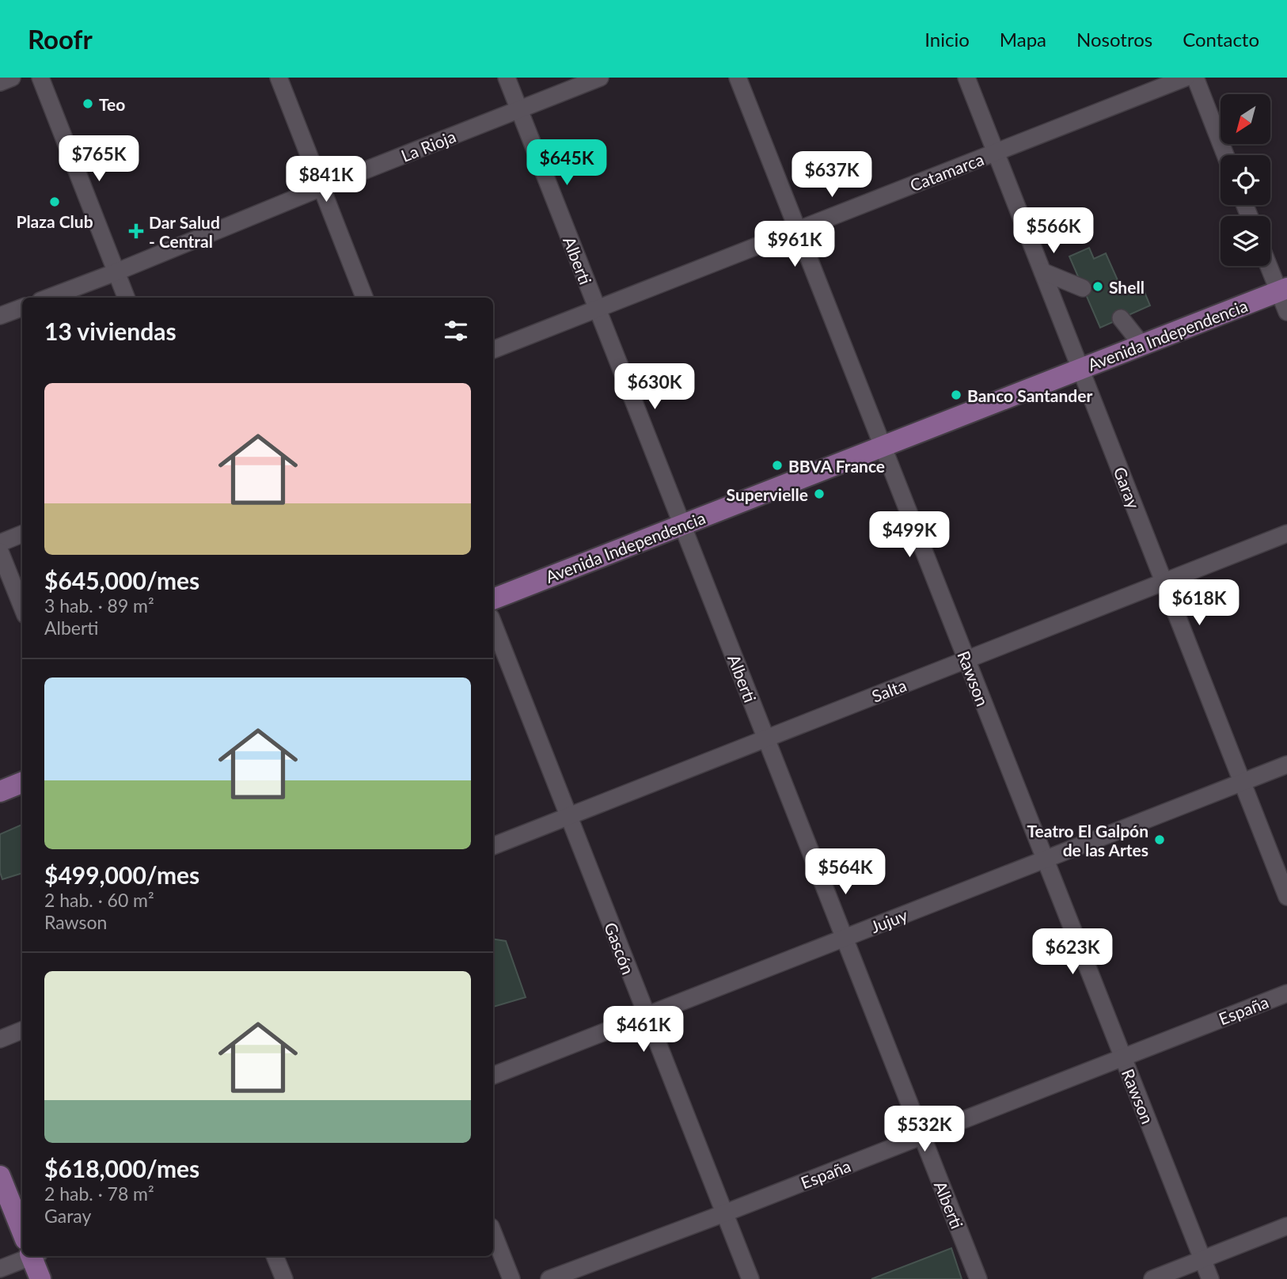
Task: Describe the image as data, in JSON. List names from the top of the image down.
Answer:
{
  "streets": {
    "main road": ["Avenida Independencia"],
    "street": [
      "La Rioja",
      "Catamarca",
      "Alberti",
      "Garay",
      "Rawson",
      "Salta",
      "Jujuy",
      "Gascón",
      "España"
    ]
  },
  "crossings": [
    ["La Rioja", "Alberti"],
    ["Catamarca", "Alberti"],
    ["Catamarca", "Garay"],
    ["Catamarca", "Rawson"],
    ["Alberti", "Avenida Independencia"],
    ["Alberti", "Salta"],
    ["Alberti", "Jujuy"],
    ["Alberti", "España"],
    ["Avenida Independencia", "Garay"],
    ["Avenida Independencia", "Rawson"],
    ["Garay", "Salta"],
    ["Garay", "Jujuy"],
    ["Rawson", "Salta"],
    ["Rawson", "Jujuy"],
    ["Rawson", "España"],
    ["Salta", "Gascón"],
    ["Jujuy", "Gascón"],
    ["Gascón", "España"]
  ],
  "places": {
    "other": [
      "Teo",
      "Plaza Club",
      "Shell",
      "Banco Santander",
      "BBVA France",
      "Supervielle",
      "Teatro El Galpón de las Artes"
    ],
    "health": ["Dar Salud - Central"]
  },
  "north": "bottom left",
  "page": {
    "header": "Roofr",
    "nav": [
      "Inicio",
      "Mapa",
      "Nosotros",
      "Contacto"
    ],
    "price": [
      "$765K",
      "$645K",
      "$637K",
      "$841K",
      "$566K",
      "$961K",
      "$630K",
      "$499K",
      "$618K",
      "$564K",
      "$623K",
      "$461K",
      "$532K"
    ],
    "heading": "13 viviendas",
    "list": [
      {
        "name": "$645,000/mes",
        "note": "3 hab. · 89 m² · Alberti"
      },
      {
        "name": "$499,000/mes",
        "note": "2 hab. · 60 m² · Rawson"
      },
      {
        "name": "$618,000/mes",
        "note": "2 hab. · 78 m² · Garay"
      }
    ]
  }
}
